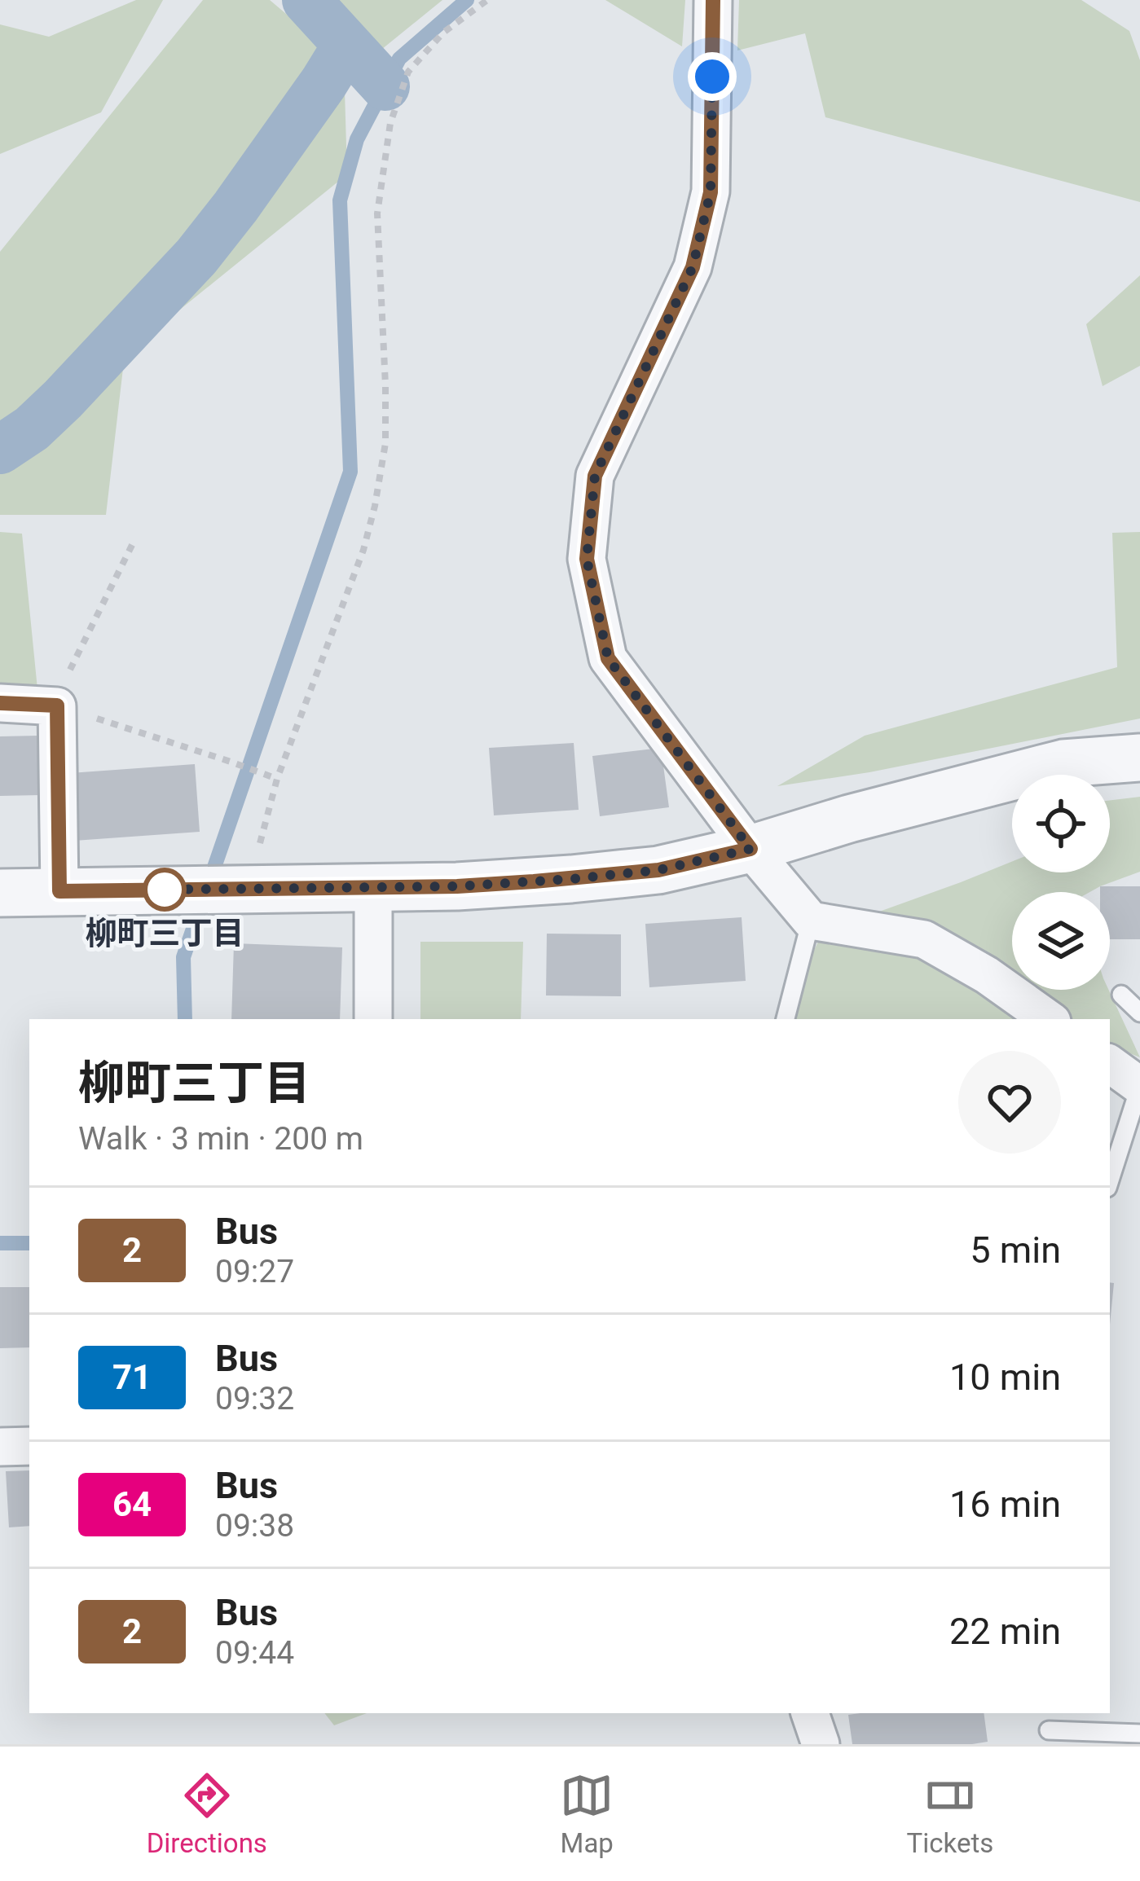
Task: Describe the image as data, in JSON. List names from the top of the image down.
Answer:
{
  "places": ["柳町三丁目"],
  "lines": ["bus line 2"],
  "page": {
    "heading": ["柳町三丁目", "Walk · 3 min · 200 m"],
    "list": [
      {
        "mark": "2",
        "name": "Bus",
        "note": "09:27",
        "value": "5 min"
      },
      {
        "mark": "71",
        "name": "Bus",
        "note": "09:32",
        "value": "10 min"
      },
      {
        "mark": "64",
        "name": "Bus",
        "note": "09:38",
        "value": "16 min"
      },
      {
        "mark": "2",
        "name": "Bus",
        "note": "09:44",
        "value": "22 min"
      }
    ],
    "tabs": ["Directions", "Map", "Tickets"]
  }
}
